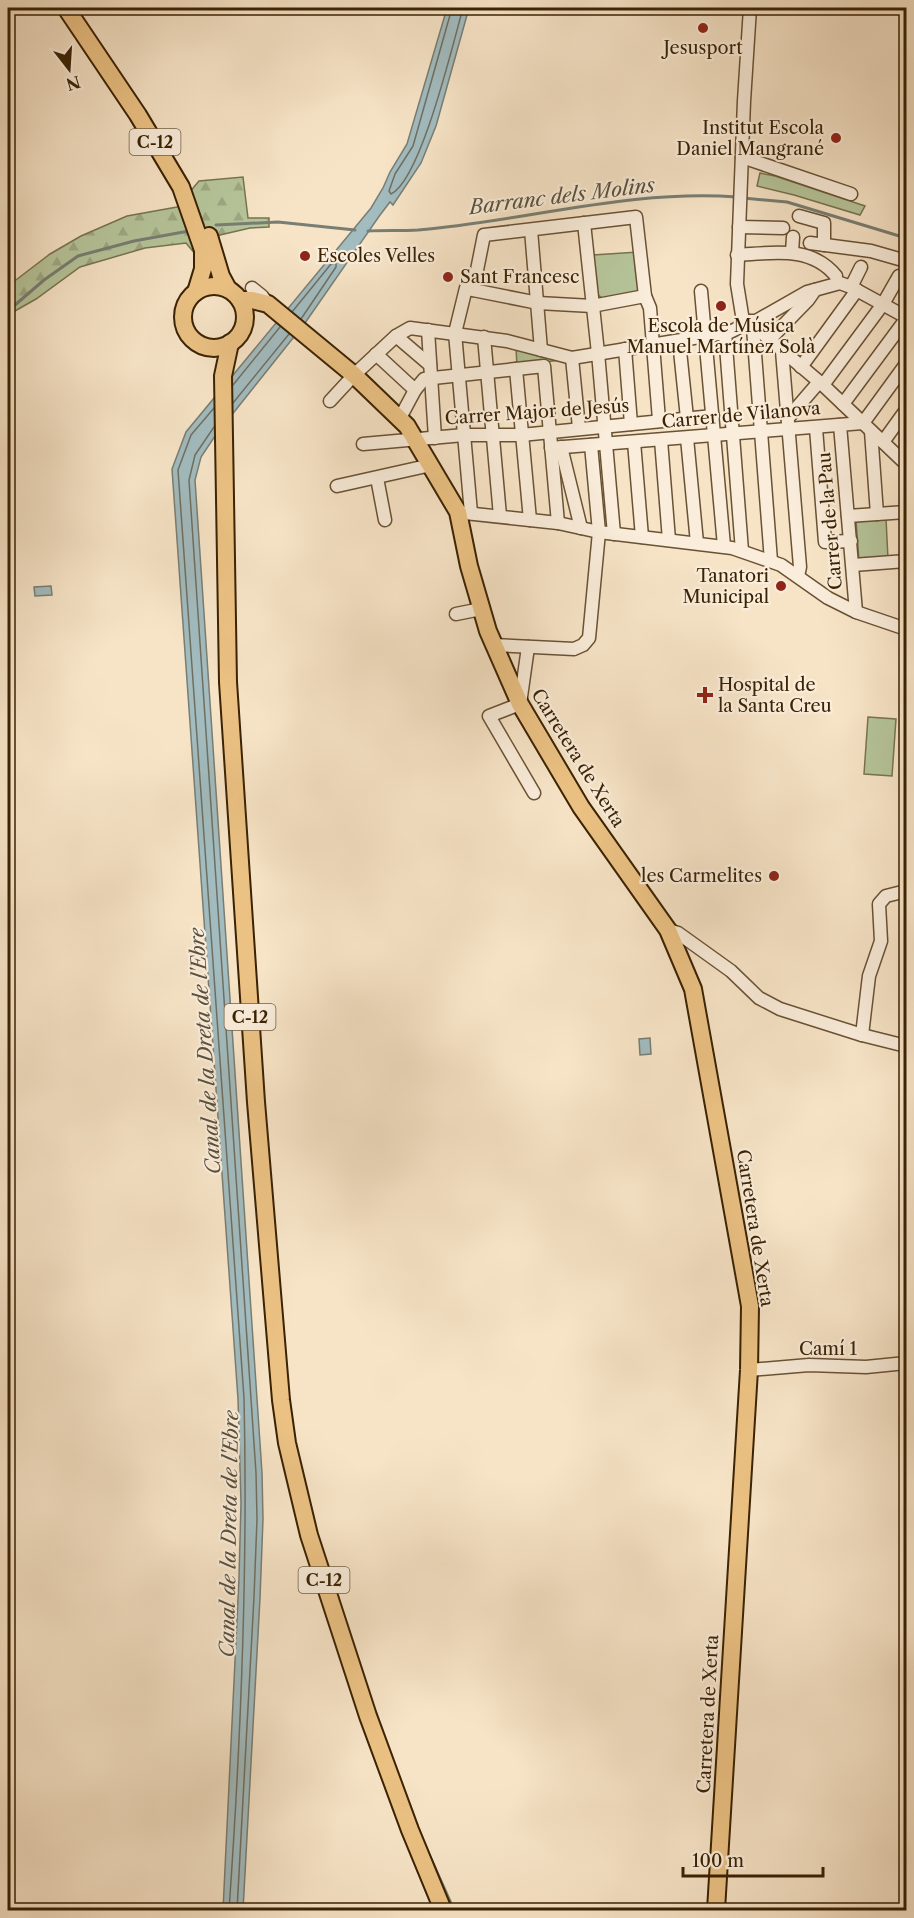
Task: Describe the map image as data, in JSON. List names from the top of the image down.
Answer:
{
  "streets": {
    "main road": ["C-12", "Carretera de Xerta"],
    "street": [
      "Carrer Major de Jesús",
      "Carrer de Vilanova",
      "Carrer de la Pau",
      "Camí 1"
    ]
  },
  "crossings": [
    ["Carrer de Vilanova", "Carrer de la Pau"],
    ["Carretera de Xerta", "Camí 1"]
  ],
  "water": ["Barranc dels Molins", "Canal de la Dreta de l'Ebre"],
  "places": {
    "other": [
      "Jesusport",
      "Institut Escola Daniel Mangrané",
      "Escoles Velles",
      "Sant Francesc",
      "Escola de Música Manuel Martínez Solà",
      "Tanatori Municipal",
      "les Carmelites"
    ],
    "health": ["Hospital de la Santa Creu"]
  },
  "scale_bar": "100 m",
  "north": "bottom"
}
